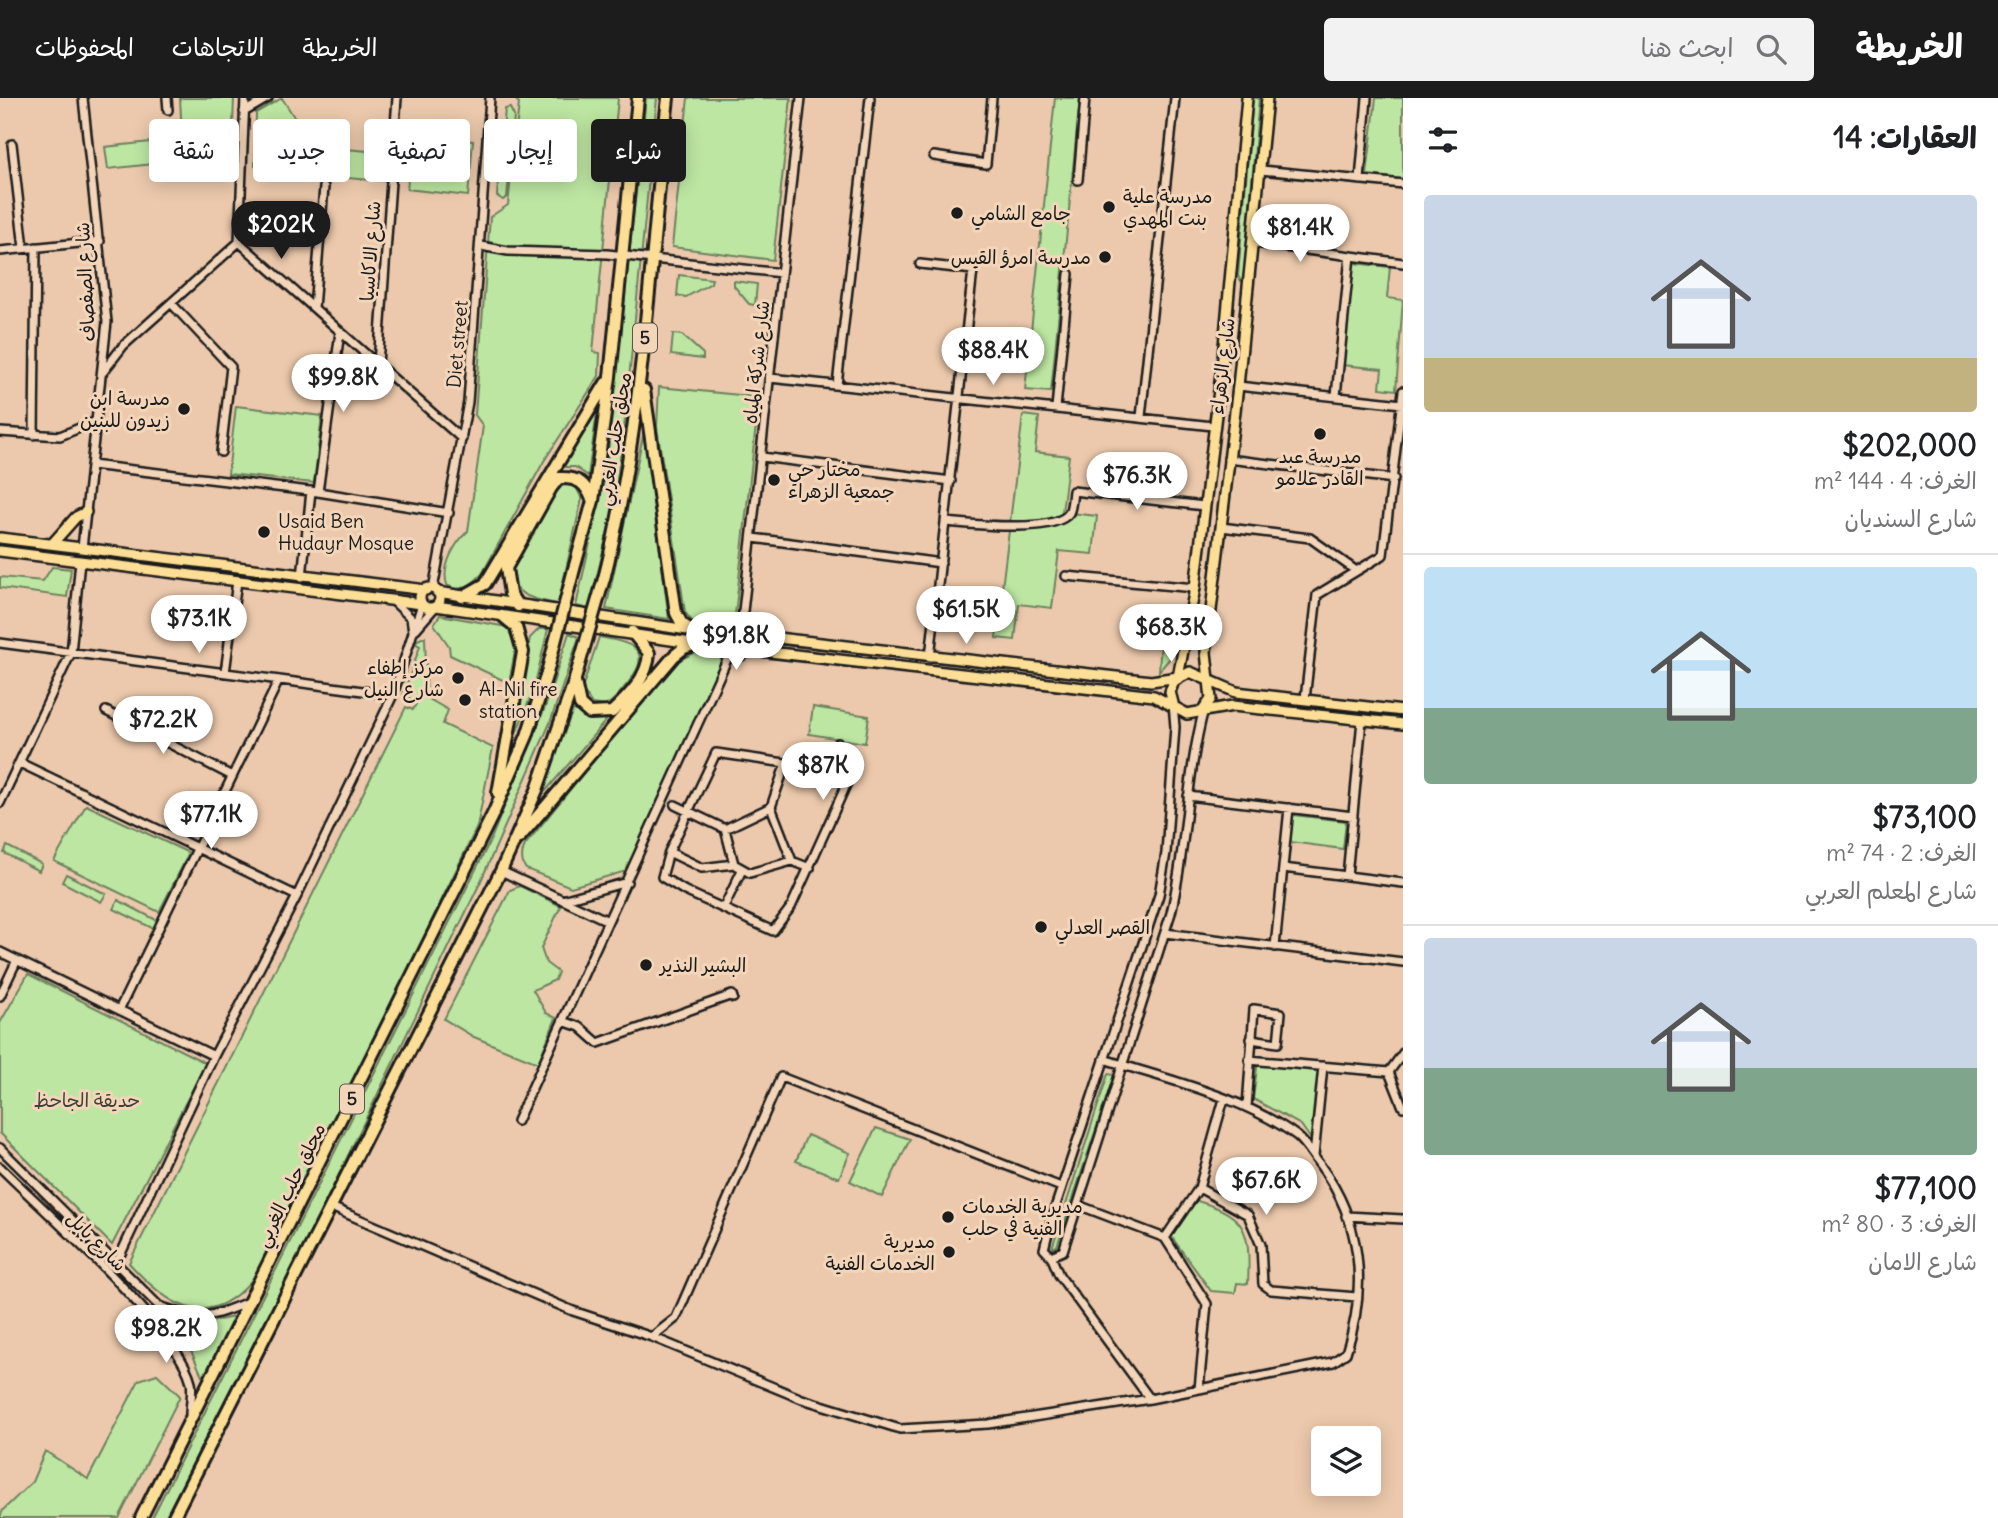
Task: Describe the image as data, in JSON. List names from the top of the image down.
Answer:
{
  "streets": {
    "highway": ["5", "محلق حلب الغربي"],
    "main road": ["شارع الزهراء"],
    "street": [
      "شارع الاكاسيا",
      "شارع الصفصاف",
      "Diet street",
      "شارع شركة المياه",
      "شارع بابل"
    ]
  },
  "crossings": [
    ["5", "محلق حلب الغربي"],
    ["محلق حلب الغربي", "شارع بابل"]
  ],
  "parks": ["حديقة الجاحظ"],
  "places": [
    "مدرسة علية بنت المهدي",
    "جامع الشامي",
    "مدرسة امرؤ القيس",
    "مدرسة ابن زيدون للبنين",
    "مدرسة عبد القادر علامو",
    "مختار حي جمعية الزهراء",
    "Usaid Ben Hudayr Mosque",
    "مركز إطفاء شارع النيل",
    "Al-Nil fire station",
    "القصر العدلي",
    "البشير النذير",
    "مديرية الخدمات الفنية في حلب",
    "مديرية الخدمات الفنية"
  ],
  "page": {
    "header": "الخريطة",
    "search": "ابحث هنا",
    "nav": ["الخريطة", "الاتجاهات", "المحفوظات"],
    "heading": "العقارات: 14",
    "chip": [
      "شراء",
      "إيجار",
      "تصفية",
      "جديد",
      "شقة"
    ],
    "list": [
      {
        "name": "$202,000",
        "note": "الغرف: 4 · 144 m² · شارع السنديان"
      },
      {
        "name": "$73,100",
        "note": "الغرف: 2 · 74 m² · شارع المعلم العربي"
      },
      {
        "name": "$77,100",
        "note": "الغرف: 3 · 80 m² · شارع الامان"
      }
    ],
    "price": [
      "$202K",
      "$81.4K",
      "$88.4K",
      "$99.8K",
      "$76.3K",
      "$61.5K",
      "$73.1K",
      "$68.3K",
      "$91.8K",
      "$72.2K",
      "$87K",
      "$77.1K",
      "$67.6K",
      "$98.2K"
    ]
  }
}
